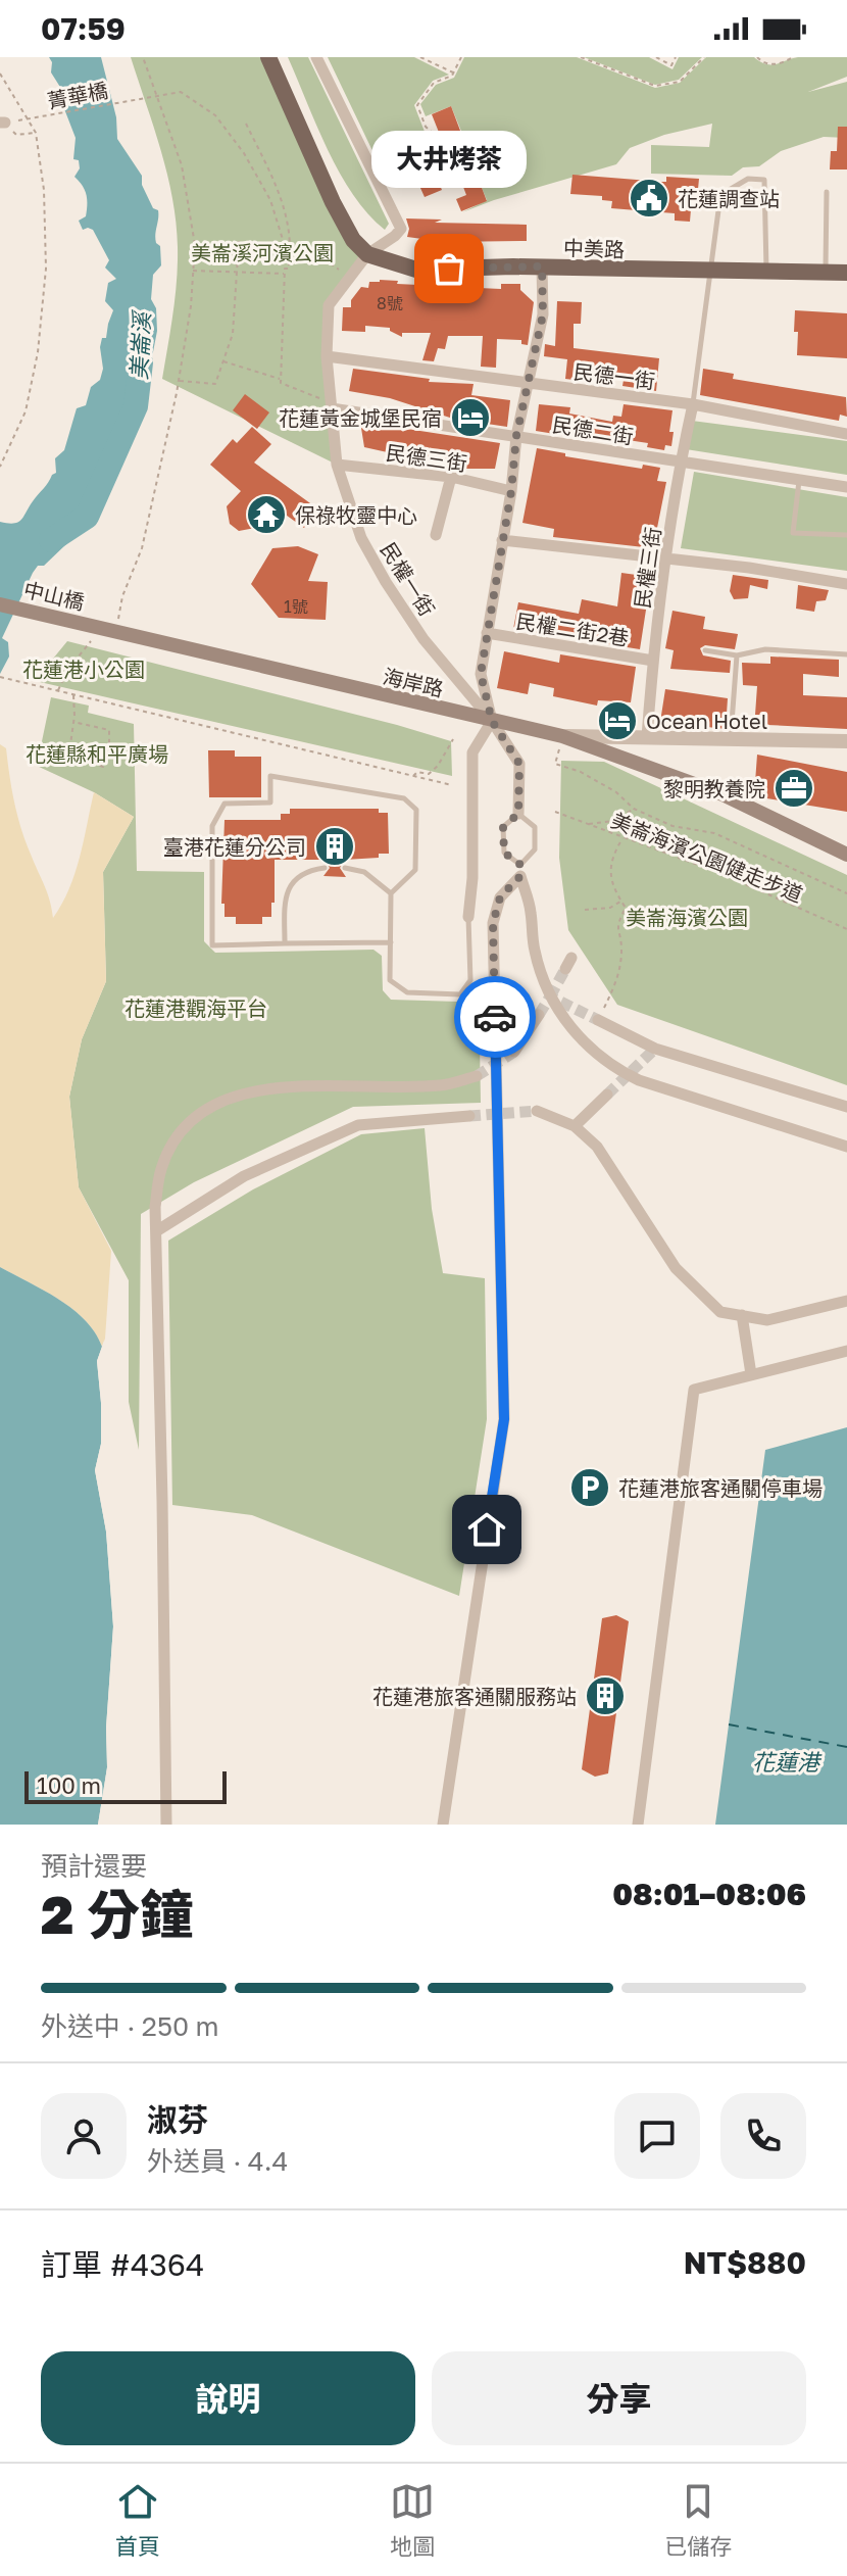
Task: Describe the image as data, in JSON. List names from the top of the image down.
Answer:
{
  "streets": {
    "main road": ["中美路", "中山橋", "海岸路"],
    "street": [
      "民德一街",
      "民德二街",
      "民德三街",
      "民權三街",
      "民權一街",
      "民權二街2巷"
    ],
    "path": ["菁華橋", "美崙海濱公園健走步道"]
  },
  "crossings": [
    ["中美路", "民權一街"],
    ["民德一街", "民權三街"],
    ["民德一街", "民權一街"],
    ["民德二街", "民權三街"],
    ["民德二街", "民權一街"],
    ["民德三街", "民權一街"],
    ["民權三街", "民權二街2巷"],
    ["民權一街", "海岸路"],
    ["中山橋", "海岸路"]
  ],
  "water": ["美崙溪", "花蓮港"],
  "parks": [
    "美崙溪河濱公園",
    "花蓮港小公園",
    "花蓮縣和平廣場",
    "美崙海濱公園",
    "花蓮港觀海平台"
  ],
  "places": {
    "public building": ["花蓮調查站"],
    "other": ["大井烤茶"],
    "hotel": ["花蓮黃金城堡民宿", "Ocean Hotel"],
    "temple": ["保祿牧靈中心"],
    "office": ["黎明教養院"],
    "building": ["臺港花蓮分公司", "花蓮港旅客通關服務站"],
    "parking": ["花蓮港旅客通關停車場"]
  },
  "house_numbers": ["8號", "1號"],
  "scale_bar": "100 m",
  "page": {
    "status": "07:59",
    "bubble": "大井烤茶",
    "scale": "100 m",
    "heading": ["2 分鐘", "預計還要", "08:01–08:06"],
    "panel": [
      "淑芬",
      "外送員 · 4.4",
      "訂單 #4364",
      "NT$880"
    ],
    "bar": "外送中 · 250 m",
    "buttons": ["說明", "分享"],
    "tabs": ["首頁", "地圖", "已儲存"]
  }
}
